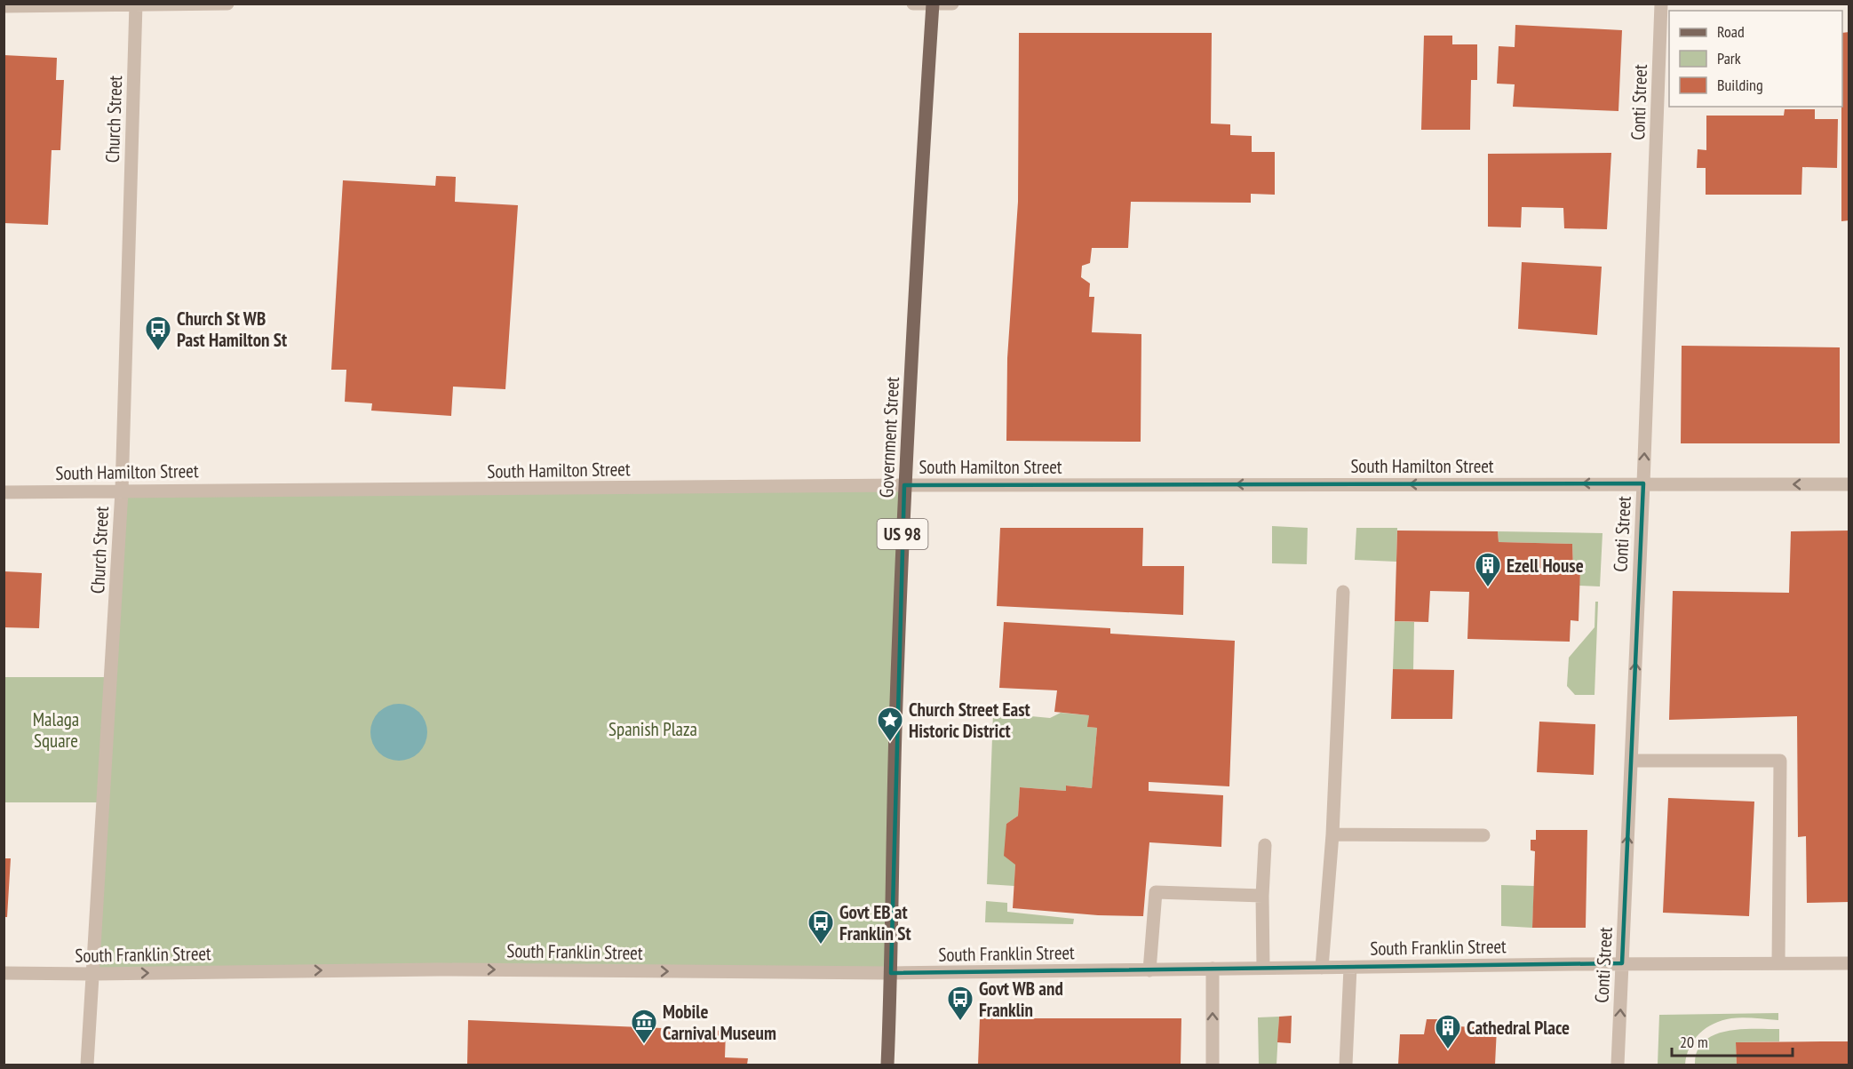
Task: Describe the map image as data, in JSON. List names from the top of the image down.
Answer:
{
  "streets": {
    "main road": ["Government Street", "US 98"],
    "street": [
      "Conti Street",
      "Church Street",
      "South Hamilton Street",
      "South Franklin Street"
    ]
  },
  "crossings": [
    ["Conti Street", "South Hamilton Street"],
    ["Conti Street", "South Franklin Street"],
    ["Church Street", "South Hamilton Street"],
    ["Church Street", "South Franklin Street"],
    ["Government Street", "South Hamilton Street"],
    ["Government Street", "South Franklin Street"]
  ],
  "one_way": ["Conti Street", "South Hamilton Street", "South Franklin Street"],
  "parks": ["Malaga Square", "Spanish Plaza"],
  "places": {
    "bus stop": ["Church St WB Past Hamilton St", "Govt EB at Franklin St", "Govt WB and Franklin"],
    "building": ["Ezell House", "Cathedral Place"],
    "place": ["Church Street East Historic District"],
    "museum": ["Mobile Carnival Museum"]
  },
  "legend": ["Road", "Park", "Building"],
  "scale_bar": "20 m"
}
